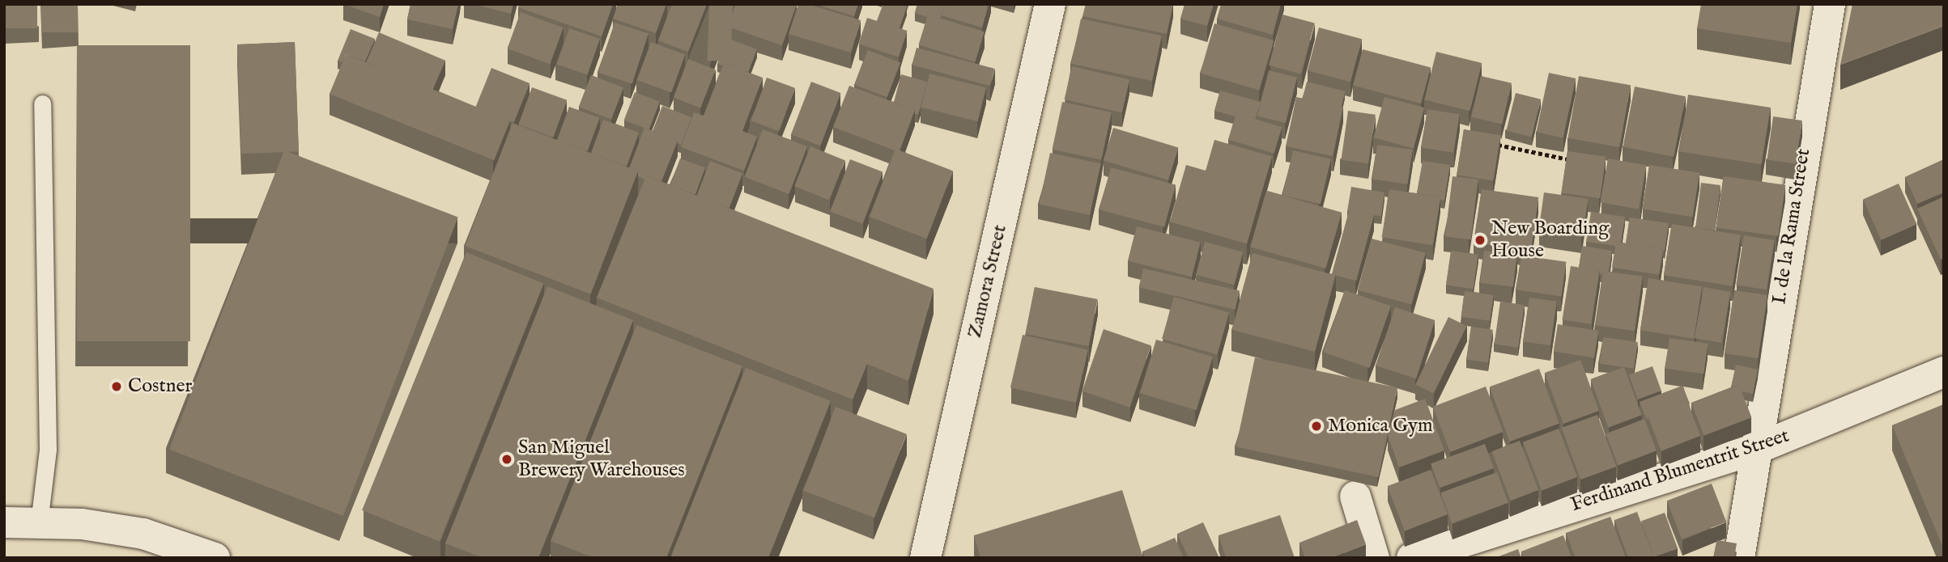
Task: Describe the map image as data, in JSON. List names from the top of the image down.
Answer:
{
  "streets": {
    "street": ["I. de la Rama Street", "Zamora Street", "Ferdinand Blumentrit Street"]
  },
  "crossings": [
    ["I. de la Rama Street", "Ferdinand Blumentrit Street"]
  ],
  "places": [
    "New Boarding House",
    "Costner",
    "Monica Gym",
    "San Miguel Brewery Warehouses"
  ]
}
